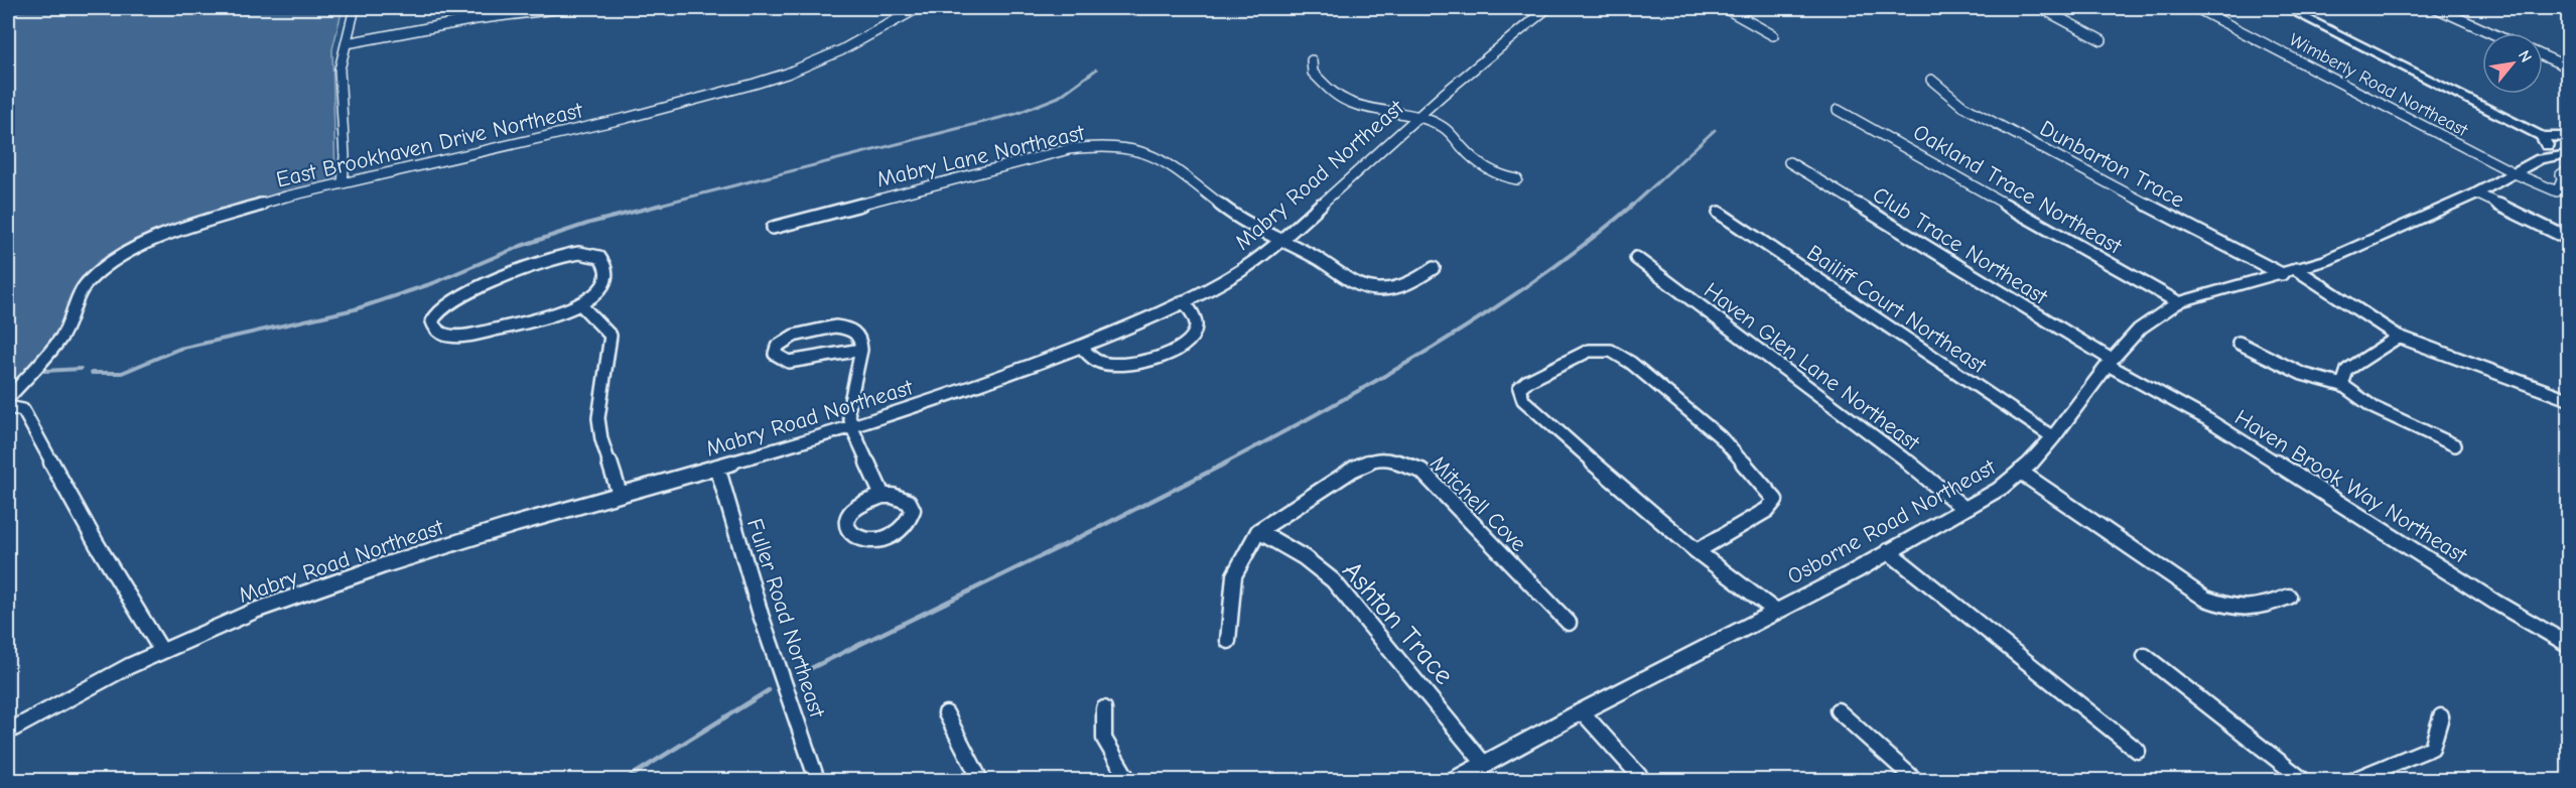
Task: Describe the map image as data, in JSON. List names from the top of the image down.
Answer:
{
  "streets": {
    "street": [
      "Wimberly Road Northeast",
      "East Brookhaven Drive Northeast",
      "Mabry Lane Northeast",
      "Dunbarton Trace",
      "Mabry Road Northeast",
      "Oakland Trace Northeast",
      "Club Trace Northeast",
      "Bailiff Court Northeast",
      "Haven Glen Lane Northeast",
      "Haven Brook Way Northeast",
      "Mitchell Cove",
      "Osborne Road Northeast",
      "Fuller Road Northeast",
      "Ashton Trace"
    ]
  },
  "crossings": [
    ["Wimberly Road Northeast", "Osborne Road Northeast"],
    ["Mabry Lane Northeast", "Mabry Road Northeast"],
    ["Dunbarton Trace", "Osborne Road Northeast"],
    ["Mabry Road Northeast", "Fuller Road Northeast"],
    ["Oakland Trace Northeast", "Osborne Road Northeast"],
    ["Club Trace Northeast", "Haven Brook Way Northeast"],
    ["Club Trace Northeast", "Osborne Road Northeast"],
    ["Bailiff Court Northeast", "Osborne Road Northeast"],
    ["Haven Glen Lane Northeast", "Osborne Road Northeast"],
    ["Haven Brook Way Northeast", "Osborne Road Northeast"],
    ["Mitchell Cove", "Ashton Trace"],
    ["Osborne Road Northeast", "Ashton Trace"]
  ],
  "north": "top right"
}
